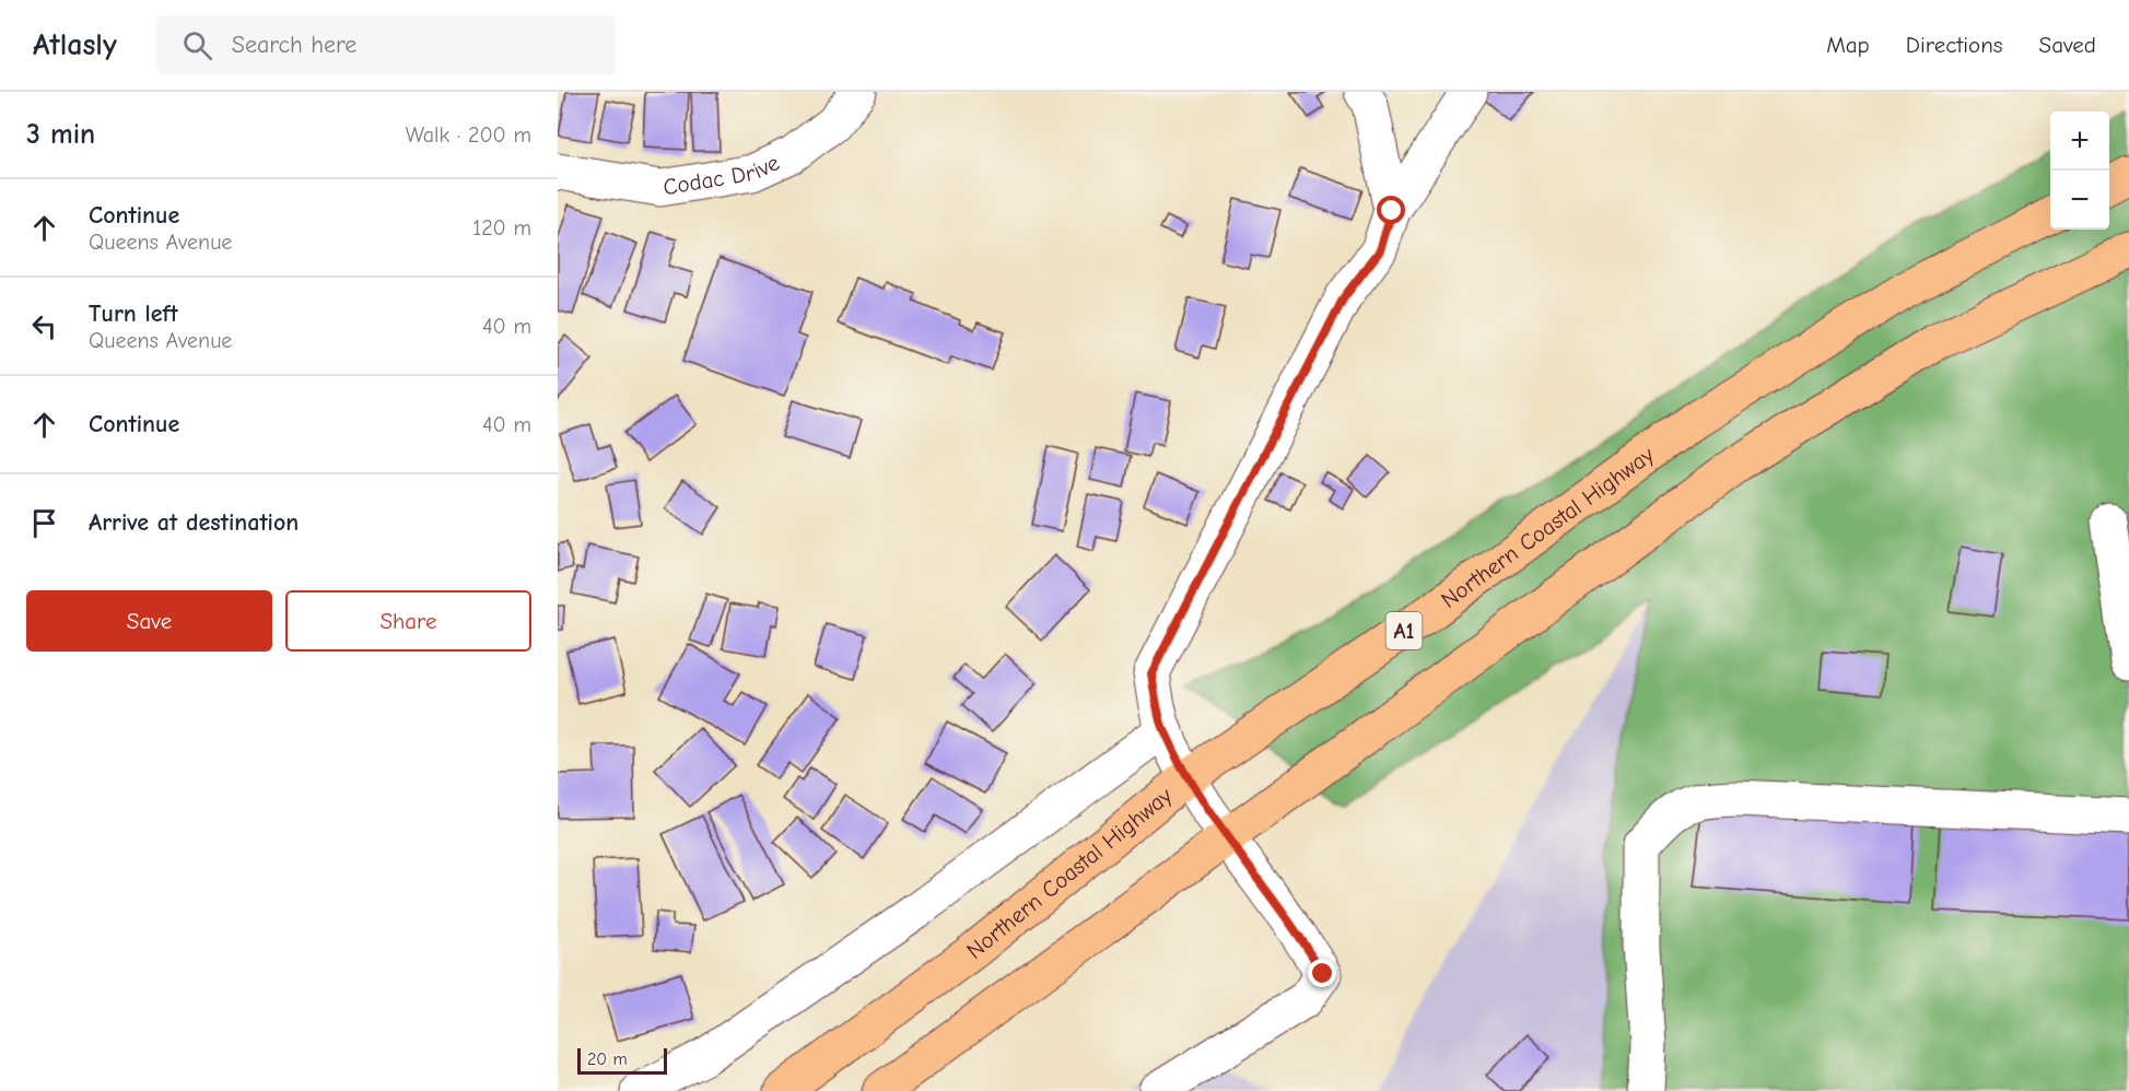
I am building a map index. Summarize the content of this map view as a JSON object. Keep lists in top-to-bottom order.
{
  "streets": {
    "highway": ["Northern Coastal Highway", "A1"],
    "street": ["Codac Drive"]
  },
  "scale_bar": "20 m",
  "page": {
    "header": "Atlasly",
    "search": "Search here",
    "nav": ["Map", "Directions", "Saved"],
    "heading": ["3 min", "Walk · 200 m"],
    "map_buttons": ["+", "−"],
    "list": [
      ["Continue", "Queens Avenue", "120 m"],
      ["Turn left", "Queens Avenue", "40 m"],
      ["Continue", "40 m"],
      "Arrive at destination"
    ],
    "buttons": ["Save", "Share"],
    "scale": "20 m"
  }
}
